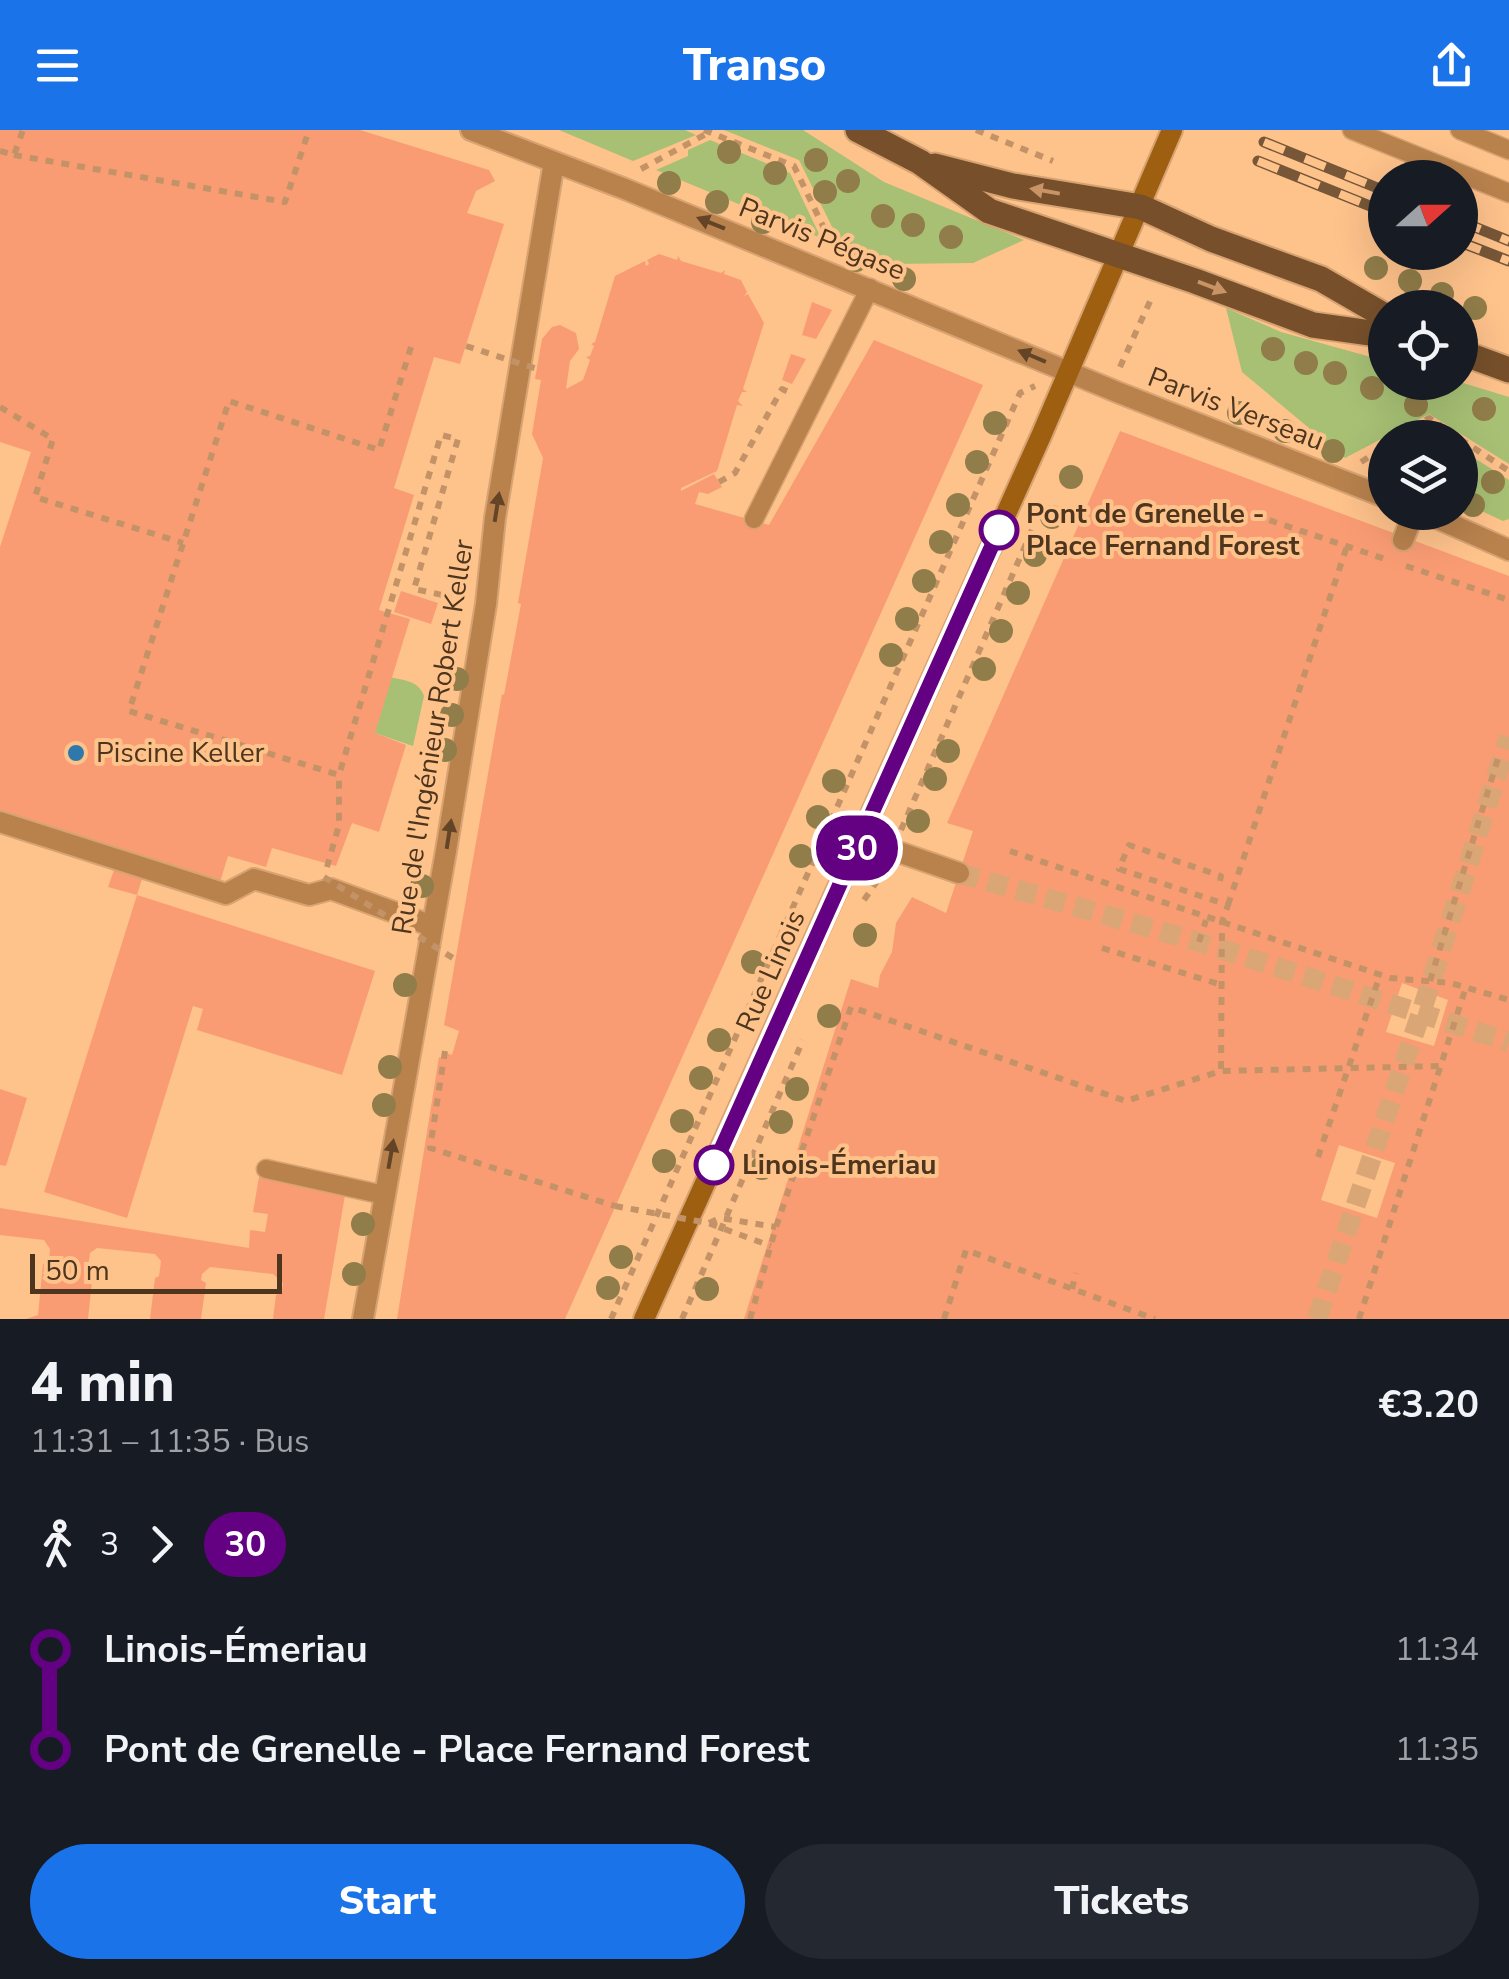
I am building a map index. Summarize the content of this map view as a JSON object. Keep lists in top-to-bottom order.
{
  "streets": {
    "street": [
      "Parvis Pégase",
      "Parvis Verseau",
      "Rue de l'Ingénieur Robert Keller",
      "Rue Linois"
    ]
  },
  "crossings": [
    ["Parvis Pégase", "Parvis Verseau"],
    ["Parvis Pégase", "Rue de l'Ingénieur Robert Keller"],
    ["Parvis Pégase", "Rue Linois"],
    ["Parvis Verseau", "Rue Linois"]
  ],
  "one_way": ["Parvis Pégase", "Rue de l'Ingénieur Robert Keller"],
  "places": ["Pont de Grenelle - Place Fernand Forest", "Piscine Keller", "Linois-Émeriau"],
  "lines": ["bus line 30"],
  "scale_bar": "50 m",
  "north": "right",
  "page": {
    "header": "Transo",
    "on_map": "30",
    "scale": "50 m",
    "heading": ["4 min", "11:31 – 11:35 · Bus", "€3.20"],
    "legs": ["3", "30"],
    "list": [
      {
        "name": "Linois-Émeriau",
        "value": "11:34"
      },
      {
        "name": "Pont de Grenelle - Place Fernand Forest",
        "value": "11:35"
      }
    ],
    "buttons": ["Start", "Tickets"]
  }
}
